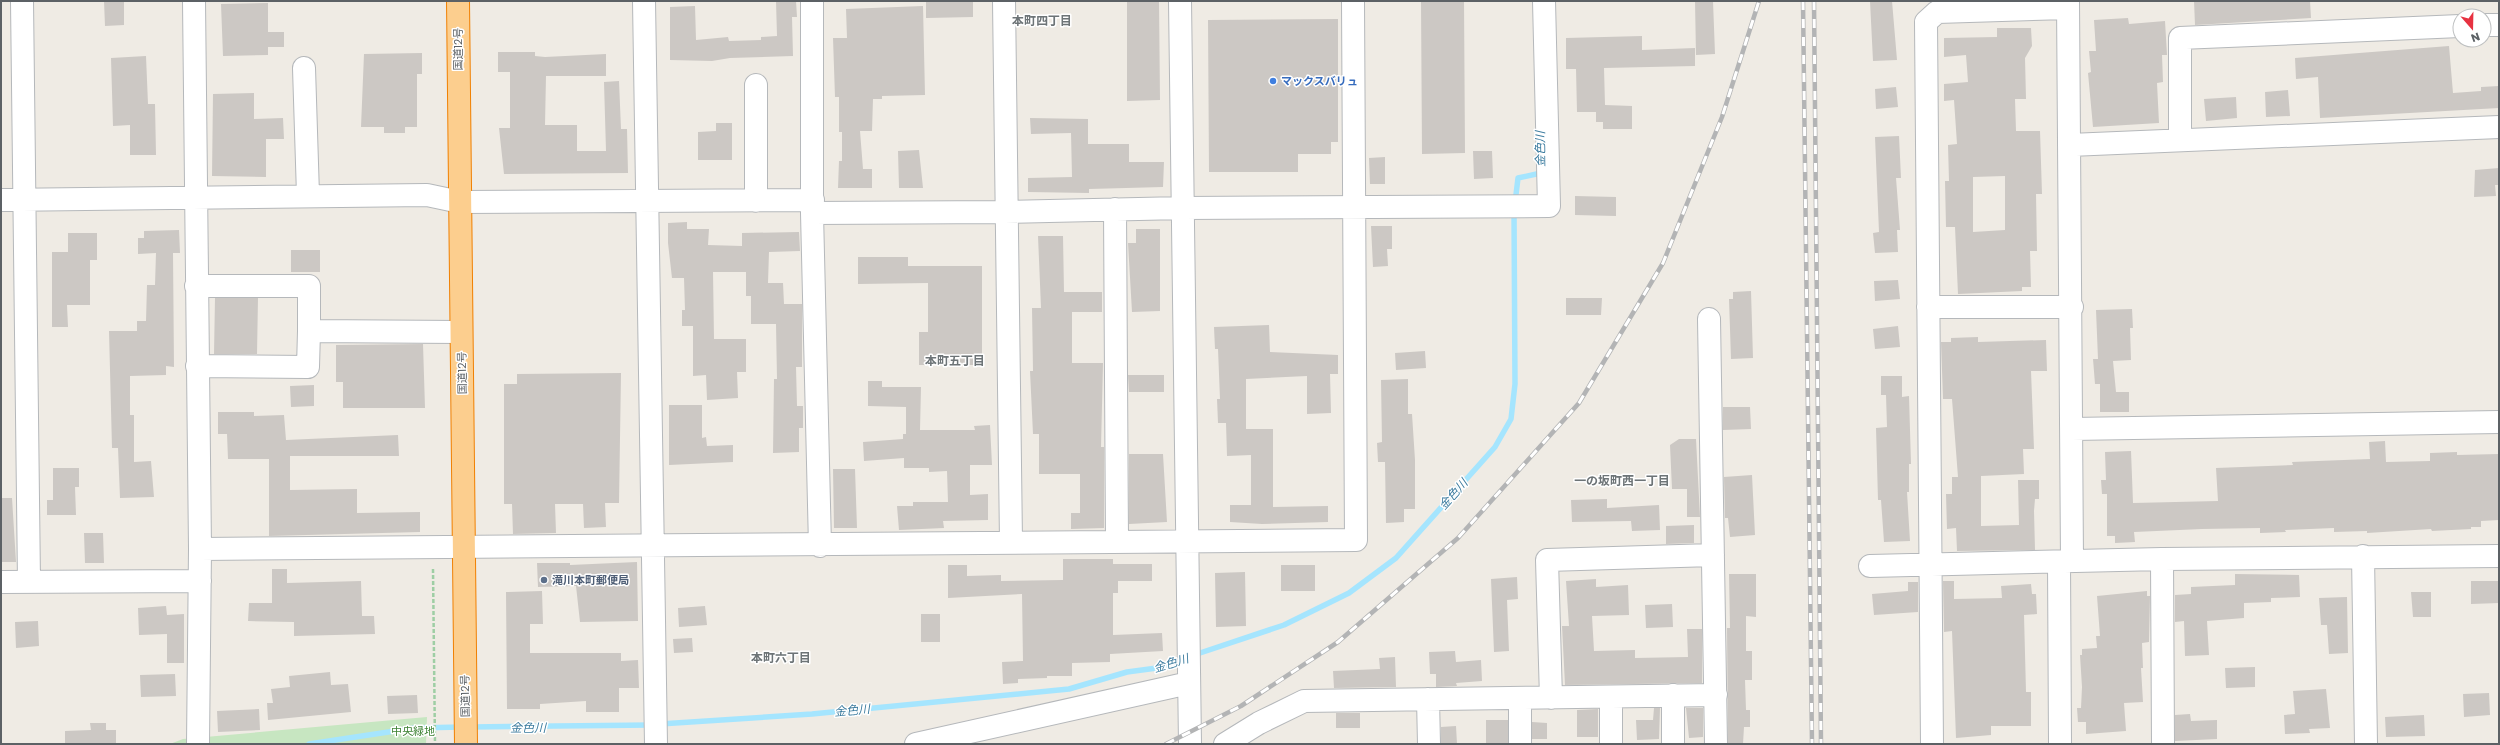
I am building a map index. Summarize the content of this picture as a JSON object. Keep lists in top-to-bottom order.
{
  "streets": {
    "highway": ["国道12号"]
  },
  "districts": [
    "本町四丁目",
    "本町五丁目",
    "一の坂町西一丁目",
    "本町六丁目"
  ],
  "water": ["金色川"],
  "parks": ["中央緑地"],
  "places": ["マックスバリュ", "滝川本町郵便局"],
  "north": "bottom"
}
